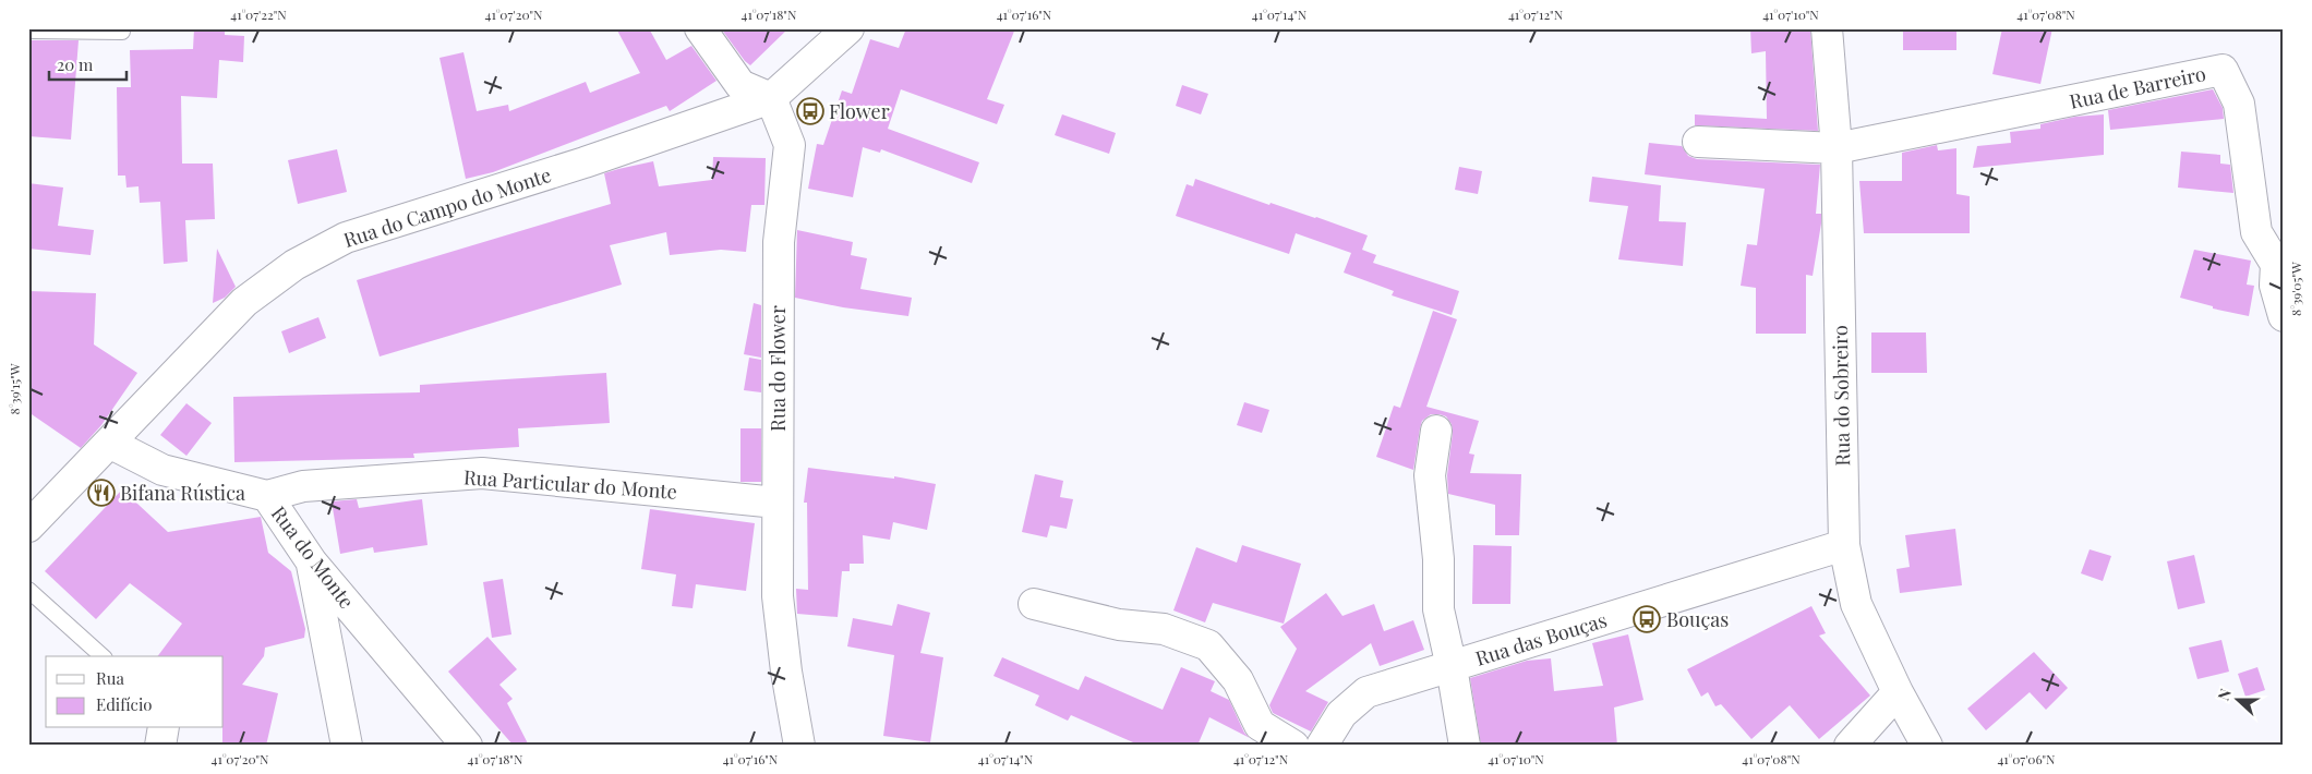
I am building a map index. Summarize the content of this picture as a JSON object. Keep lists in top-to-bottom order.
{
  "streets": {
    "street": [
      "Rua de Barreiro",
      "Rua do Campo do Monte",
      "Rua do Flower",
      "Rua do Sobreiro",
      "Rua Particular do Monte",
      "Rua do Monte",
      "Rua das Bouças"
    ]
  },
  "crossings": [
    ["Rua de Barreiro", "Rua do Sobreiro"],
    ["Rua do Campo do Monte", "Rua do Flower"],
    ["Rua do Campo do Monte", "Rua do Monte"],
    ["Rua do Flower", "Rua Particular do Monte"],
    ["Rua do Sobreiro", "Rua das Bouças"],
    ["Rua Particular do Monte", "Rua do Monte"]
  ],
  "places": {
    "bus stop": ["Flower", "Bouças"],
    "restaurant": ["Bifana Rústica"]
  },
  "legend": ["Rua", "Edifício"],
  "scale_bar": "20 m",
  "north": "left",
  "coordinates": [
    "41°07'22\"N",
    "41°07'20\"N",
    "41°07'18\"N",
    "41°07'16\"N",
    "41°07'14\"N",
    "41°07'12\"N",
    "41°07'10\"N",
    "41°07'08\"N",
    "8°39'05\"W",
    "8°39'15\"W",
    "41°07'06\"N"
  ]
}
